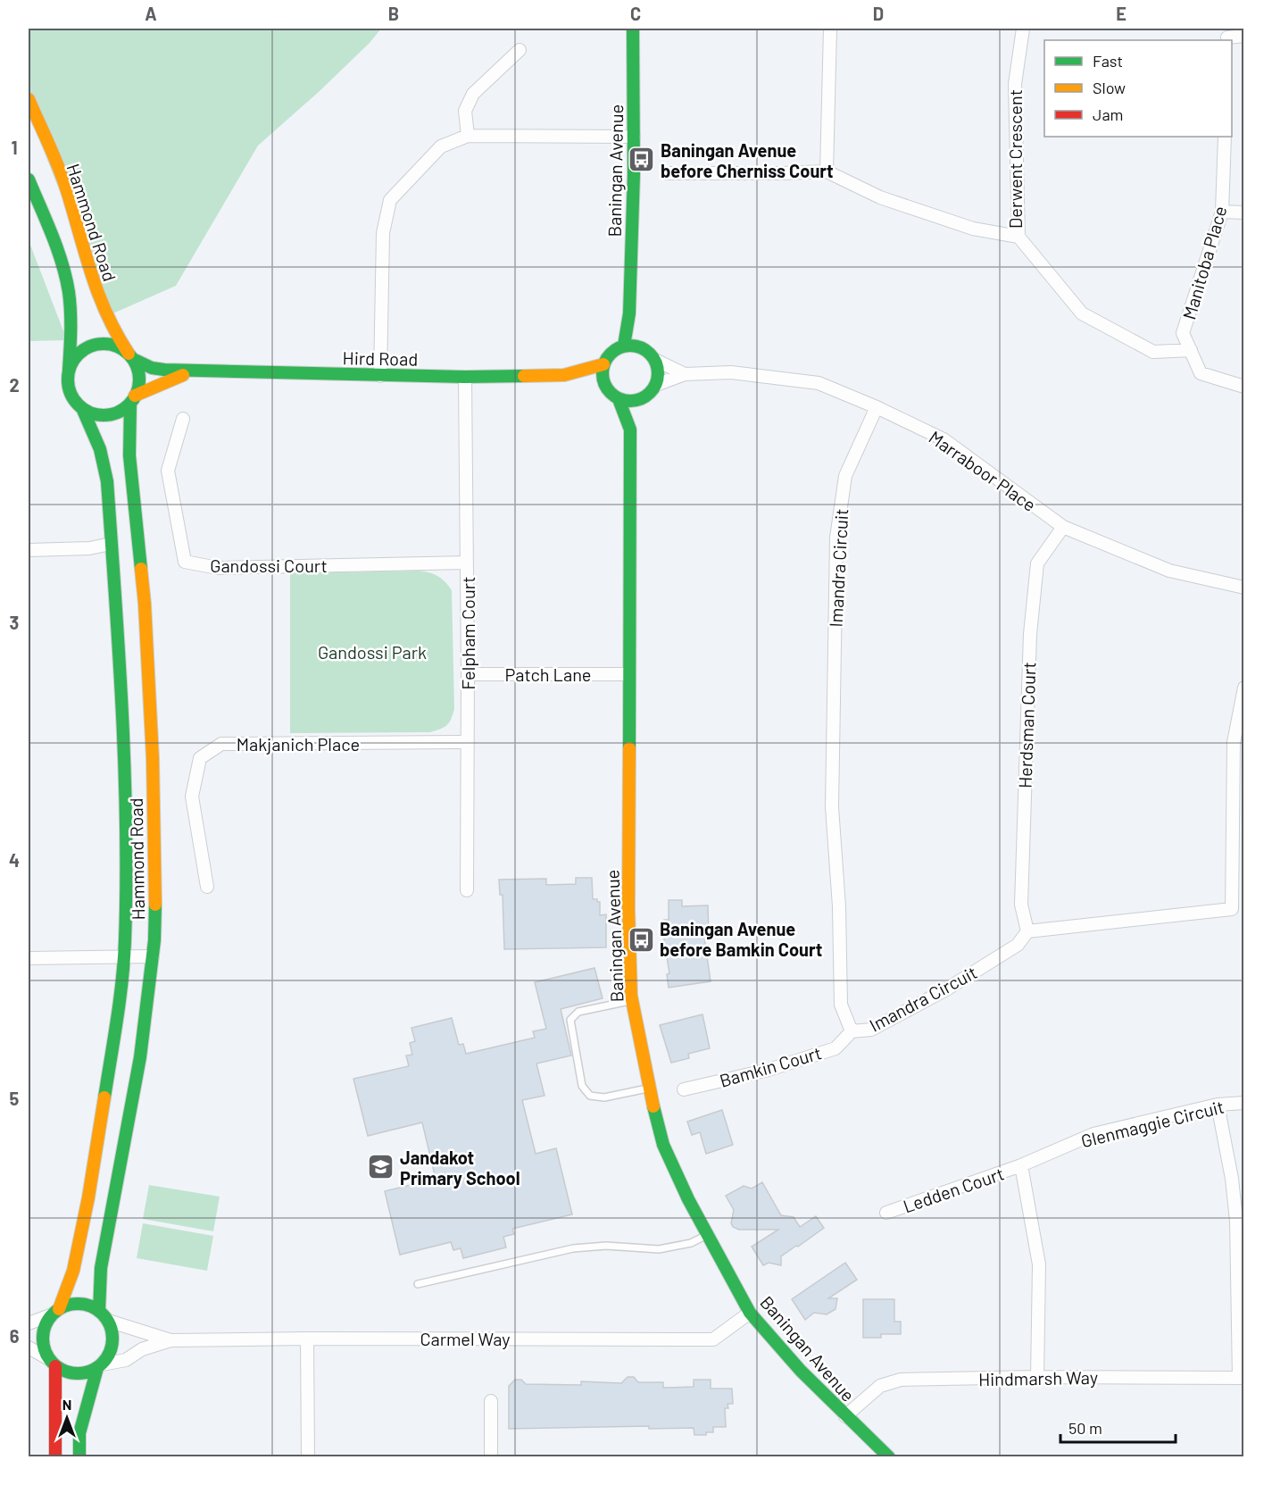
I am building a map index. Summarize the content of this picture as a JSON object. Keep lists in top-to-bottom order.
{
  "streets": {
    "main road": ["Baningan Avenue", "Hammond Road", "Hird Road"],
    "street": [
      "Derwent Crescent",
      "Manitoba Place",
      "Marraboor Place",
      "Gandossi Court",
      "Imandra Circuit",
      "Felpham Court",
      "Patch Lane",
      "Herdsman Court",
      "Makjanich Place",
      "Bamkin Court",
      "Glenmaggie Circuit",
      "Ledden Court",
      "Carmel Way",
      "Hindmarsh Way"
    ]
  },
  "crossings": [
    ["Baningan Avenue", "Hird Road"],
    ["Baningan Avenue", "Marraboor Place"],
    ["Baningan Avenue", "Patch Lane"],
    ["Baningan Avenue", "Carmel Way"],
    ["Baningan Avenue", "Hindmarsh Way"],
    ["Hammond Road", "Hird Road"],
    ["Hammond Road", "Carmel Way"],
    ["Hird Road", "Marraboor Place"],
    ["Hird Road", "Felpham Court"],
    ["Marraboor Place", "Imandra Circuit"],
    ["Marraboor Place", "Herdsman Court"],
    ["Gandossi Court", "Felpham Court"],
    ["Imandra Circuit", "Herdsman Court"],
    ["Imandra Circuit", "Bamkin Court"],
    ["Felpham Court", "Patch Lane"],
    ["Felpham Court", "Makjanich Place"],
    ["Glenmaggie Circuit", "Ledden Court"]
  ],
  "parks": ["Gandossi Park"],
  "places": {
    "bus stop": ["Baningan Avenue before Cherniss Court", "Baningan Avenue before Bamkin Court"],
    "school or university": ["Jandakot Primary School"]
  },
  "legend": ["Fast", "Slow", "Jam"],
  "scale_bar": "50 m",
  "north": "top",
  "grid": {
    "columns": [
      "A",
      "B",
      "C",
      "D",
      "E"
    ],
    "rows": [
      "1",
      "2",
      "3",
      "4",
      "5",
      "6"
    ]
  }
}
